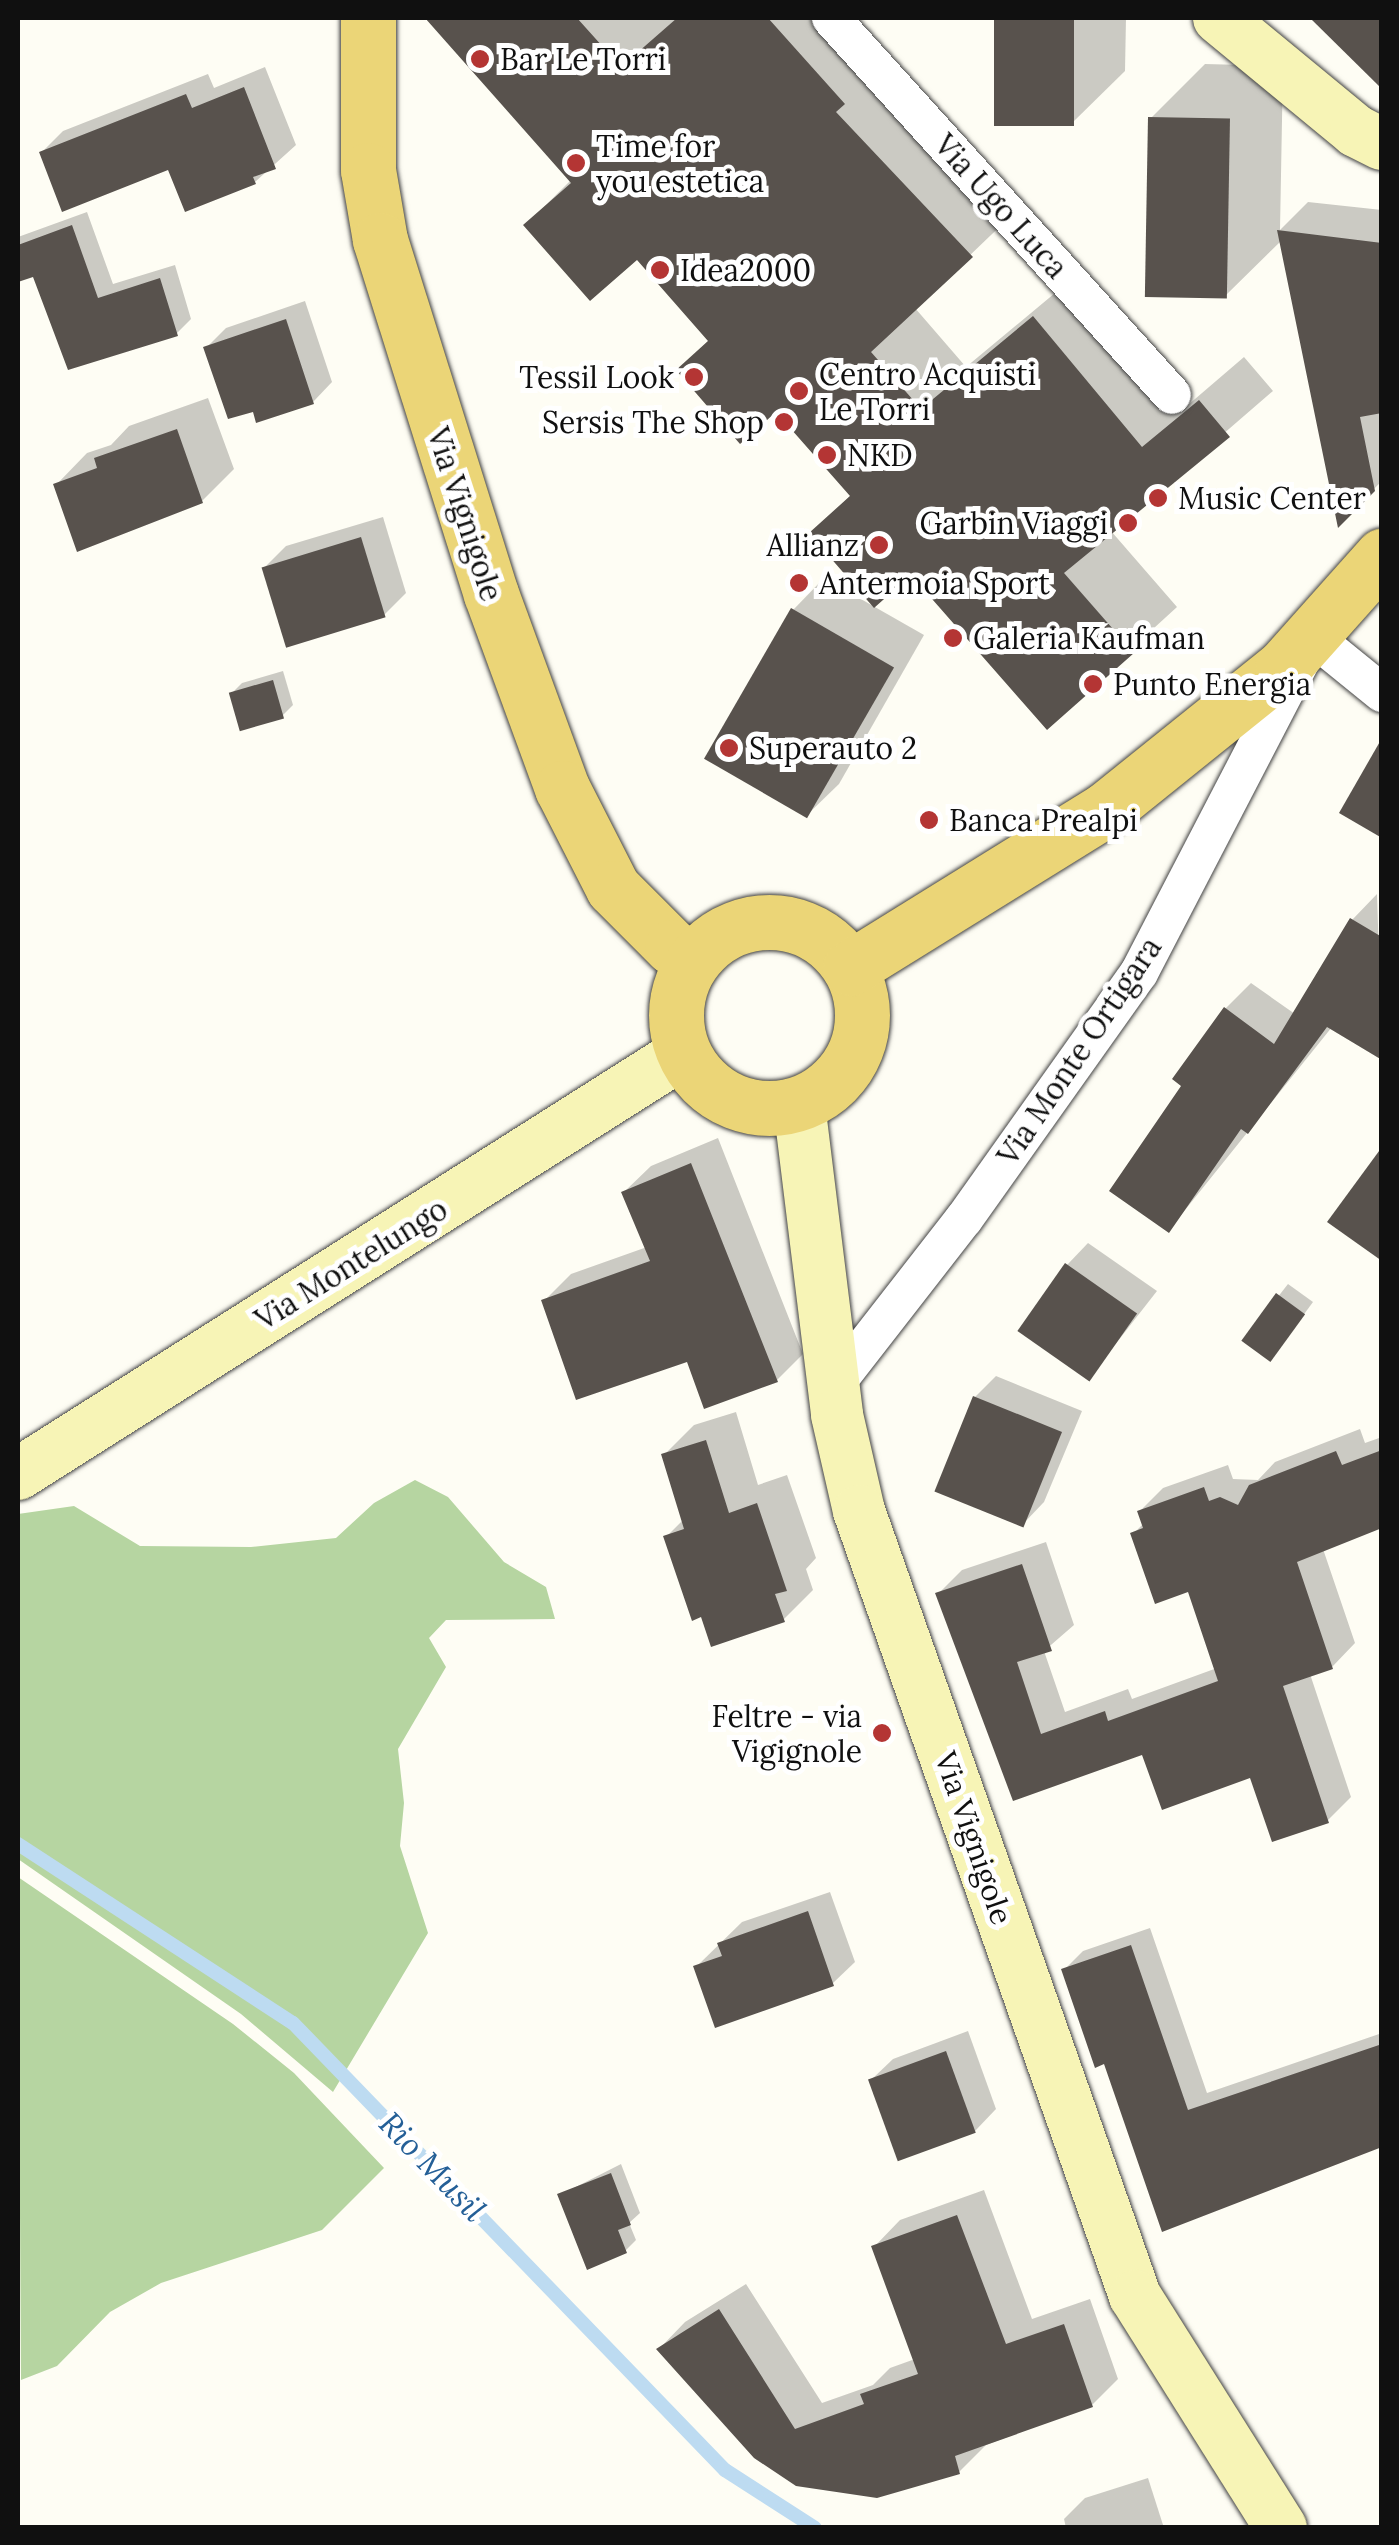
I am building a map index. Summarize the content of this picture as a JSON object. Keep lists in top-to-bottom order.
{
  "streets": {
    "main road": ["Via Vignigole"],
    "street": ["Via Ugo Luca", "Via Monte Ortigara", "Via Montelungo"]
  },
  "crossings": [
    ["Via Vignigole", "Via Monte Ortigara"],
    ["Via Vignigole", "Via Montelungo"]
  ],
  "water": ["Rio Musil"],
  "places": [
    "Bar Le Torri",
    "Time for you estetica",
    "Idea2000",
    "Tessil Look",
    "Centro Acquisti Le Torri",
    "Sersis The Shop",
    "NKD",
    "Music Center",
    "Garbin Viaggi",
    "Allianz",
    "Antermoia Sport",
    "Galeria Kaufman",
    "Punto Energia",
    "Superauto 2",
    "Banca Prealpi",
    "Feltre - via Vigignole"
  ]
}
